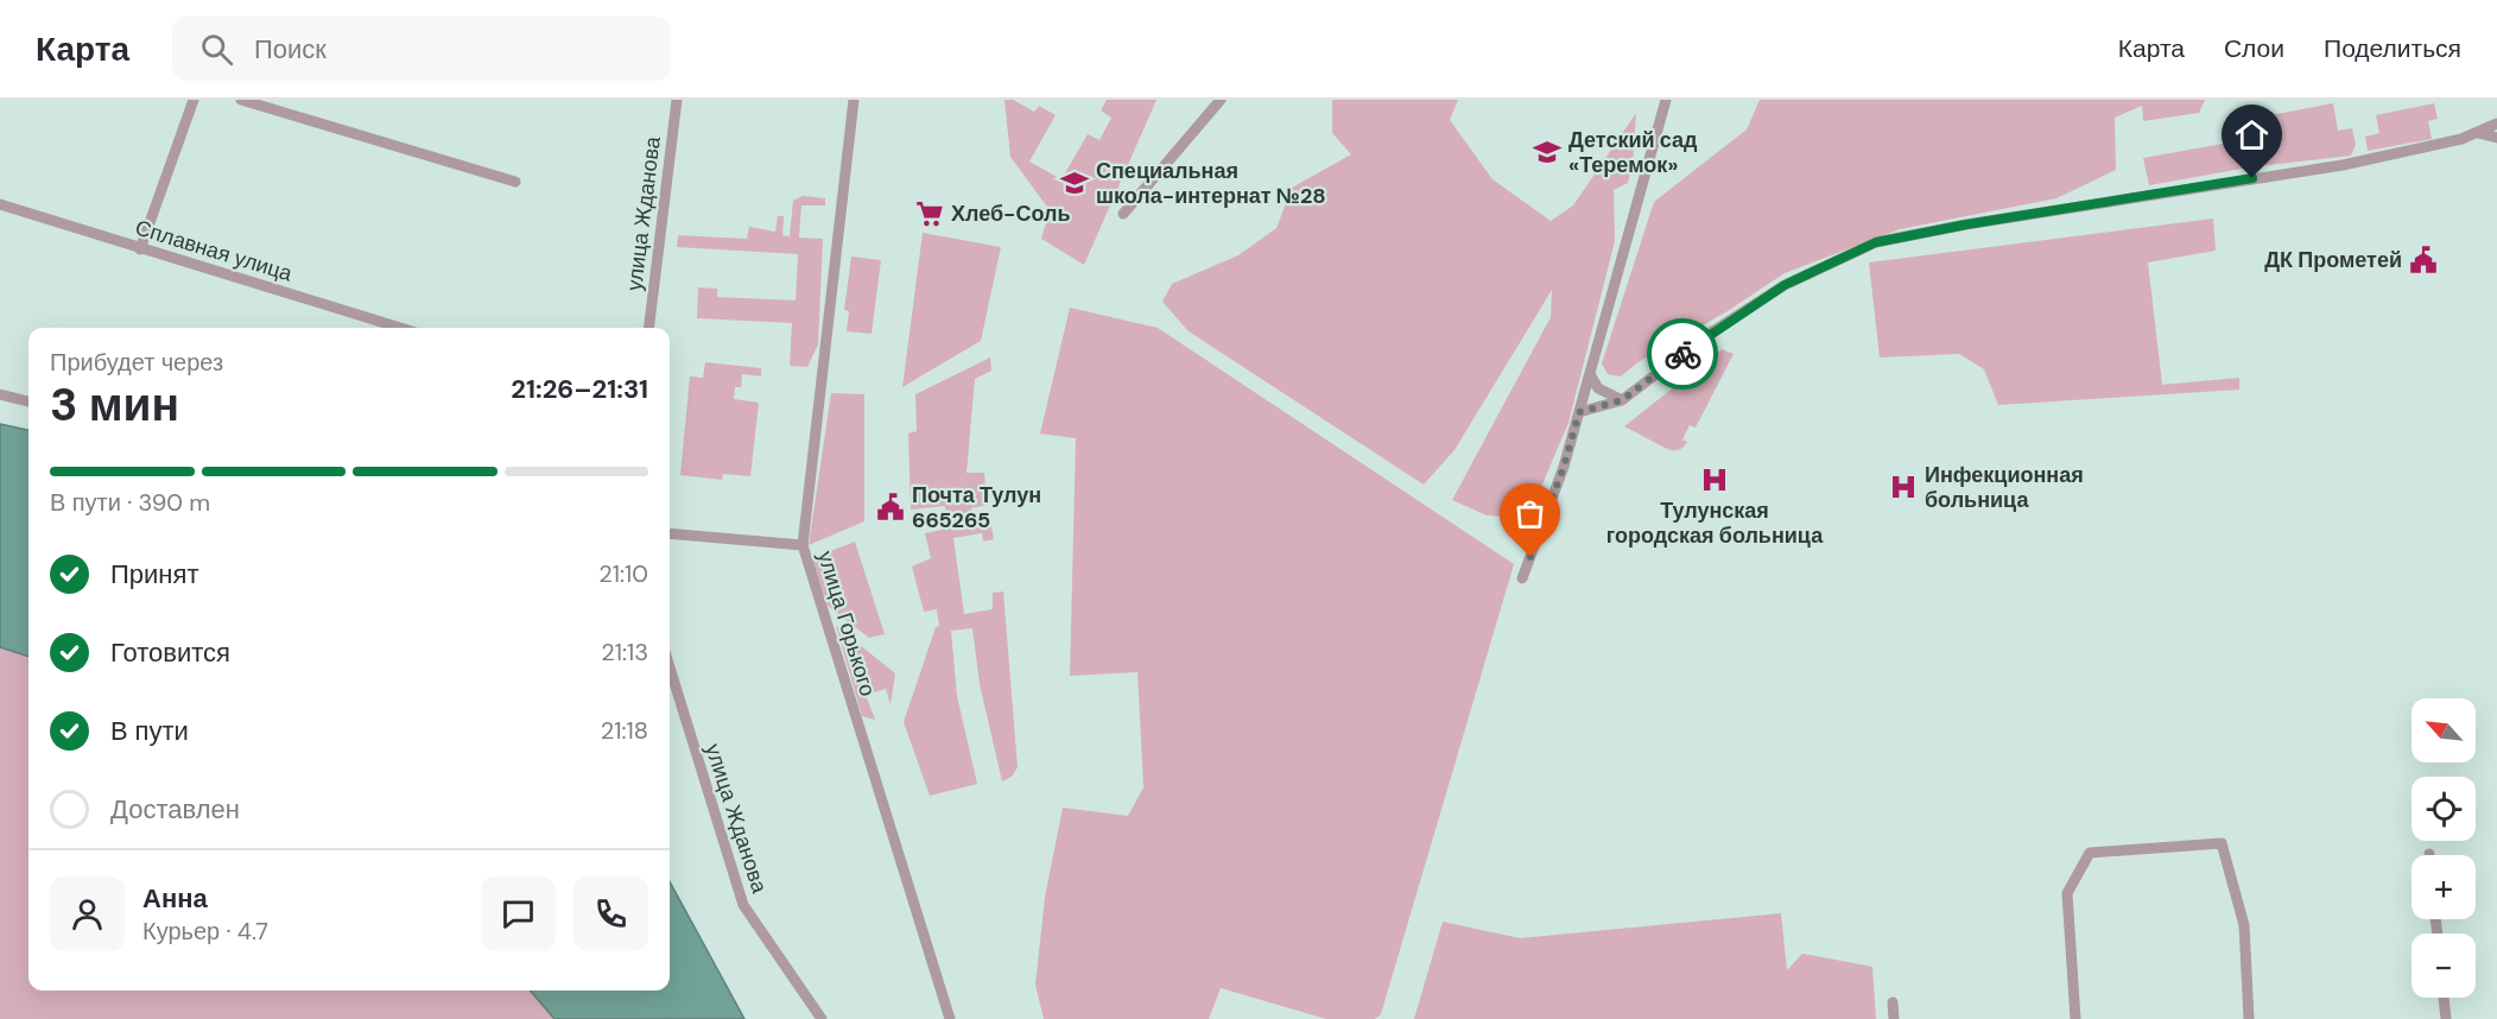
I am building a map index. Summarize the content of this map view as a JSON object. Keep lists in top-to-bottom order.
{
  "streets": {
    "street": ["улица Жданова", "Сплавная улица", "улица Горького"]
  },
  "places": {
    "school or university": ["Детский сад «Теремок»", "Специальная школа-интернат №28"],
    "supermarket": ["Хлеб-Соль"],
    "public building": ["ДК Прометей", "Почта Тулун 665265"],
    "hospital": ["Тулунская городская больница", "Инфекционная больница"]
  },
  "north": "top left",
  "page": {
    "header": "Карта",
    "search": "Поиск",
    "nav": ["Карта", "Слои", "Поделиться"],
    "heading": ["3 мин", "Прибудет через", "21:26–21:31"],
    "panel": ["Анна", "Курьер · 4.7"],
    "bar": "В пути · 390 m",
    "list": [
      ["Принят", "21:10"],
      ["Готовится", "21:13"],
      ["В пути", "21:18"],
      "Доставлен"
    ],
    "map_buttons": ["+", "−"]
  }
}
